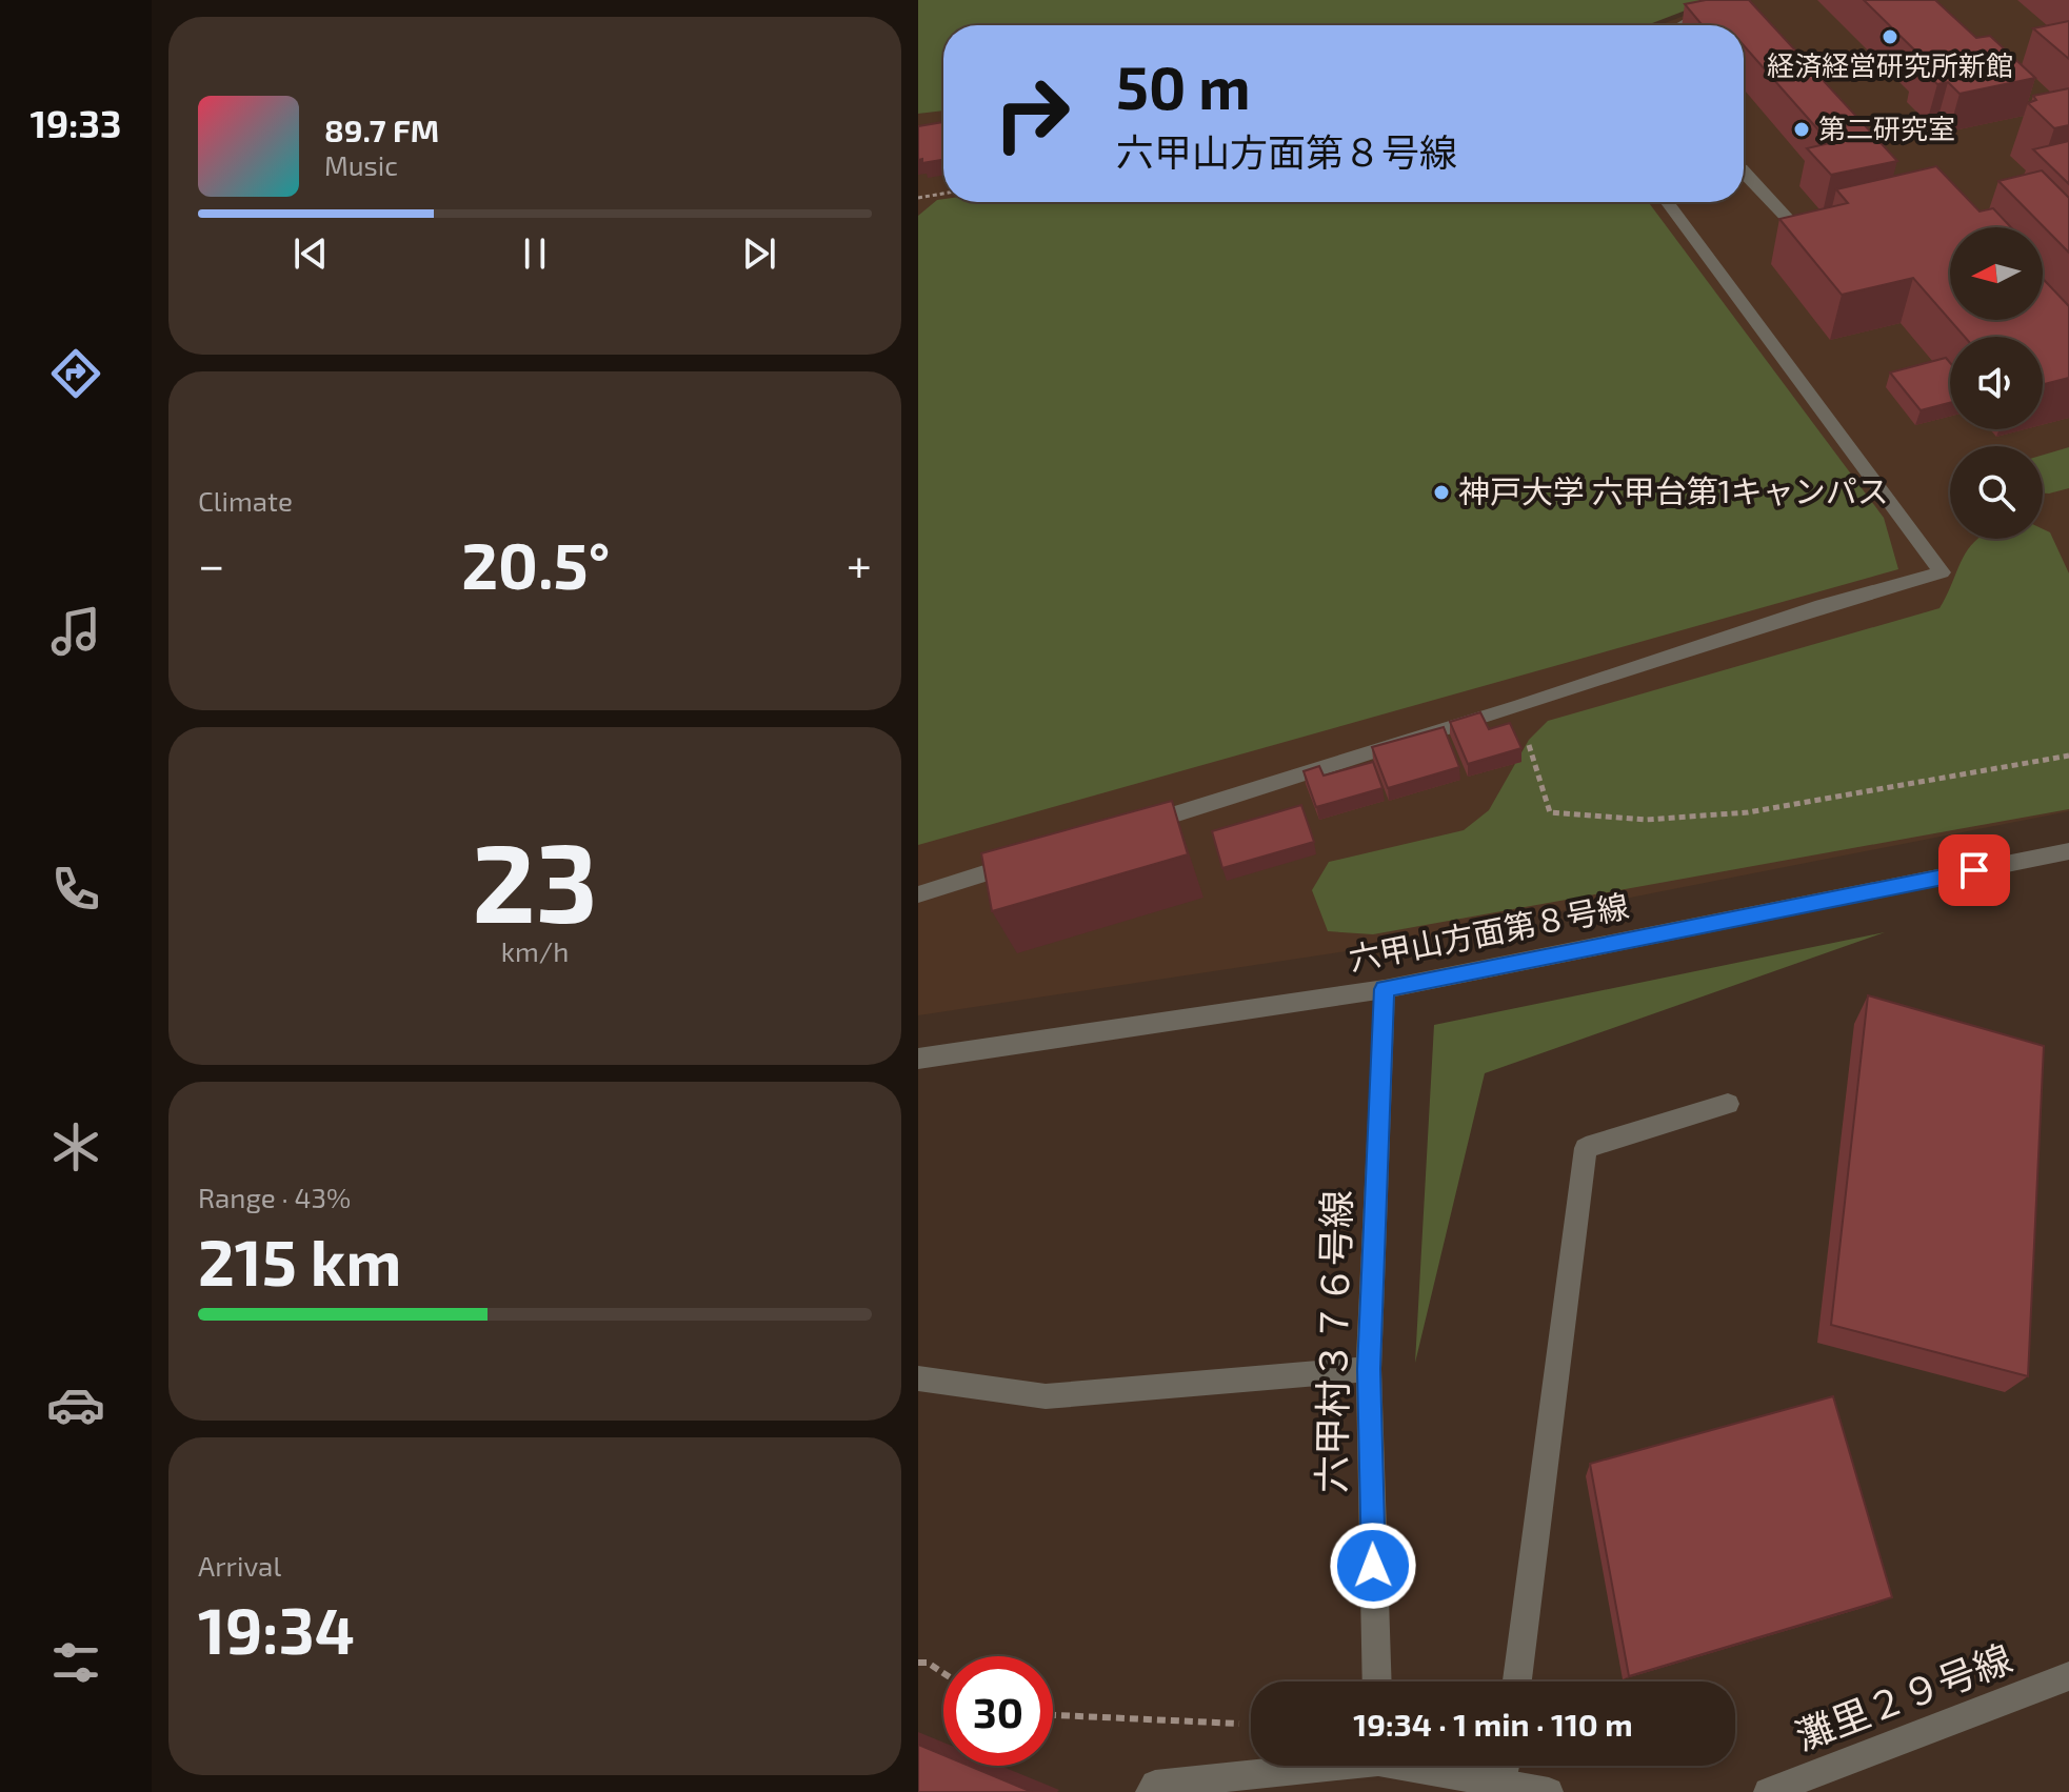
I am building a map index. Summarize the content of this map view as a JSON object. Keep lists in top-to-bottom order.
{
  "streets": {
    "street": ["六甲山方面第８号線", "六甲村３７６号線", "灘里２９号線"]
  },
  "crossings": [
    ["六甲山方面第８号線", "六甲村３７６号線"]
  ],
  "places": ["経済経営研究所新館", "第二研究室", "神戸大学 六甲台第1キャンパス"],
  "north": "left",
  "page": {
    "tabs": "19:33",
    "turn": ["50 m", "六甲山方面第８号線"],
    "song": ["89.7 FM", "Music"],
    "tile": [
      "Climate",
      ["23", "km/h"],
      ["Range · 43%", "215 km"],
      ["Arrival", "19:34"]
    ],
    "heat": ["−", "20.5°", "+"],
    "limit": "30",
    "trip": "19:34 · 1 min · 110 m"
  }
}
